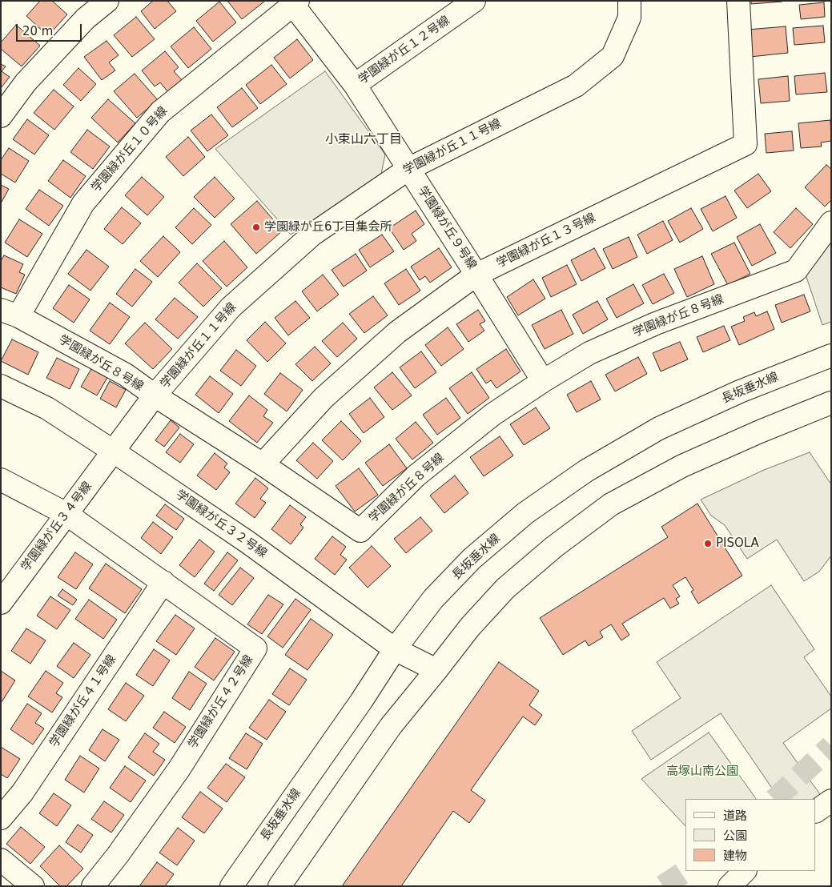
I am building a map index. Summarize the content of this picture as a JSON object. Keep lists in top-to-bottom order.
{
  "streets": {
    "street": [
      "学園緑が丘１２号線",
      "学園緑が丘１１号線",
      "学園緑が丘１０号線",
      "学園緑が丘９号線",
      "学園緑が丘１３号線",
      "学園緑が丘８号線",
      "長坂垂水線",
      "学園緑が丘３２号線",
      "学園緑が丘３４号線",
      "学園緑が丘４１号線",
      "学園緑が丘４２号線"
    ]
  },
  "crossings": [
    ["学園緑が丘１２号線", "学園緑が丘９号線"],
    ["学園緑が丘１１号線", "学園緑が丘９号線"],
    ["学園緑が丘１１号線", "学園緑が丘８号線"],
    ["学園緑が丘１１号線", "学園緑が丘３２号線"],
    ["学園緑が丘１１号線", "学園緑が丘３４号線"],
    ["学園緑が丘１０号線", "学園緑が丘９号線"],
    ["学園緑が丘１０号線", "学園緑が丘８号線"],
    ["学園緑が丘９号線", "学園緑が丘１３号線"],
    ["学園緑が丘９号線", "学園緑が丘８号線"],
    ["学園緑が丘１３号線", "学園緑が丘８号線"],
    ["長坂垂水線", "学園緑が丘３２号線"],
    ["学園緑が丘３２号線", "学園緑が丘３４号線"],
    ["学園緑が丘３４号線", "学園緑が丘４２号線"],
    ["学園緑が丘４１号線", "学園緑が丘４２号線"]
  ],
  "districts": ["小束山六丁目"],
  "parks": ["高塚山南公園"],
  "places": ["学園緑が丘6丁目集会所", "PISOLA"],
  "legend": ["道路", "公園", "建物"],
  "scale_bar": "20 m"
}
